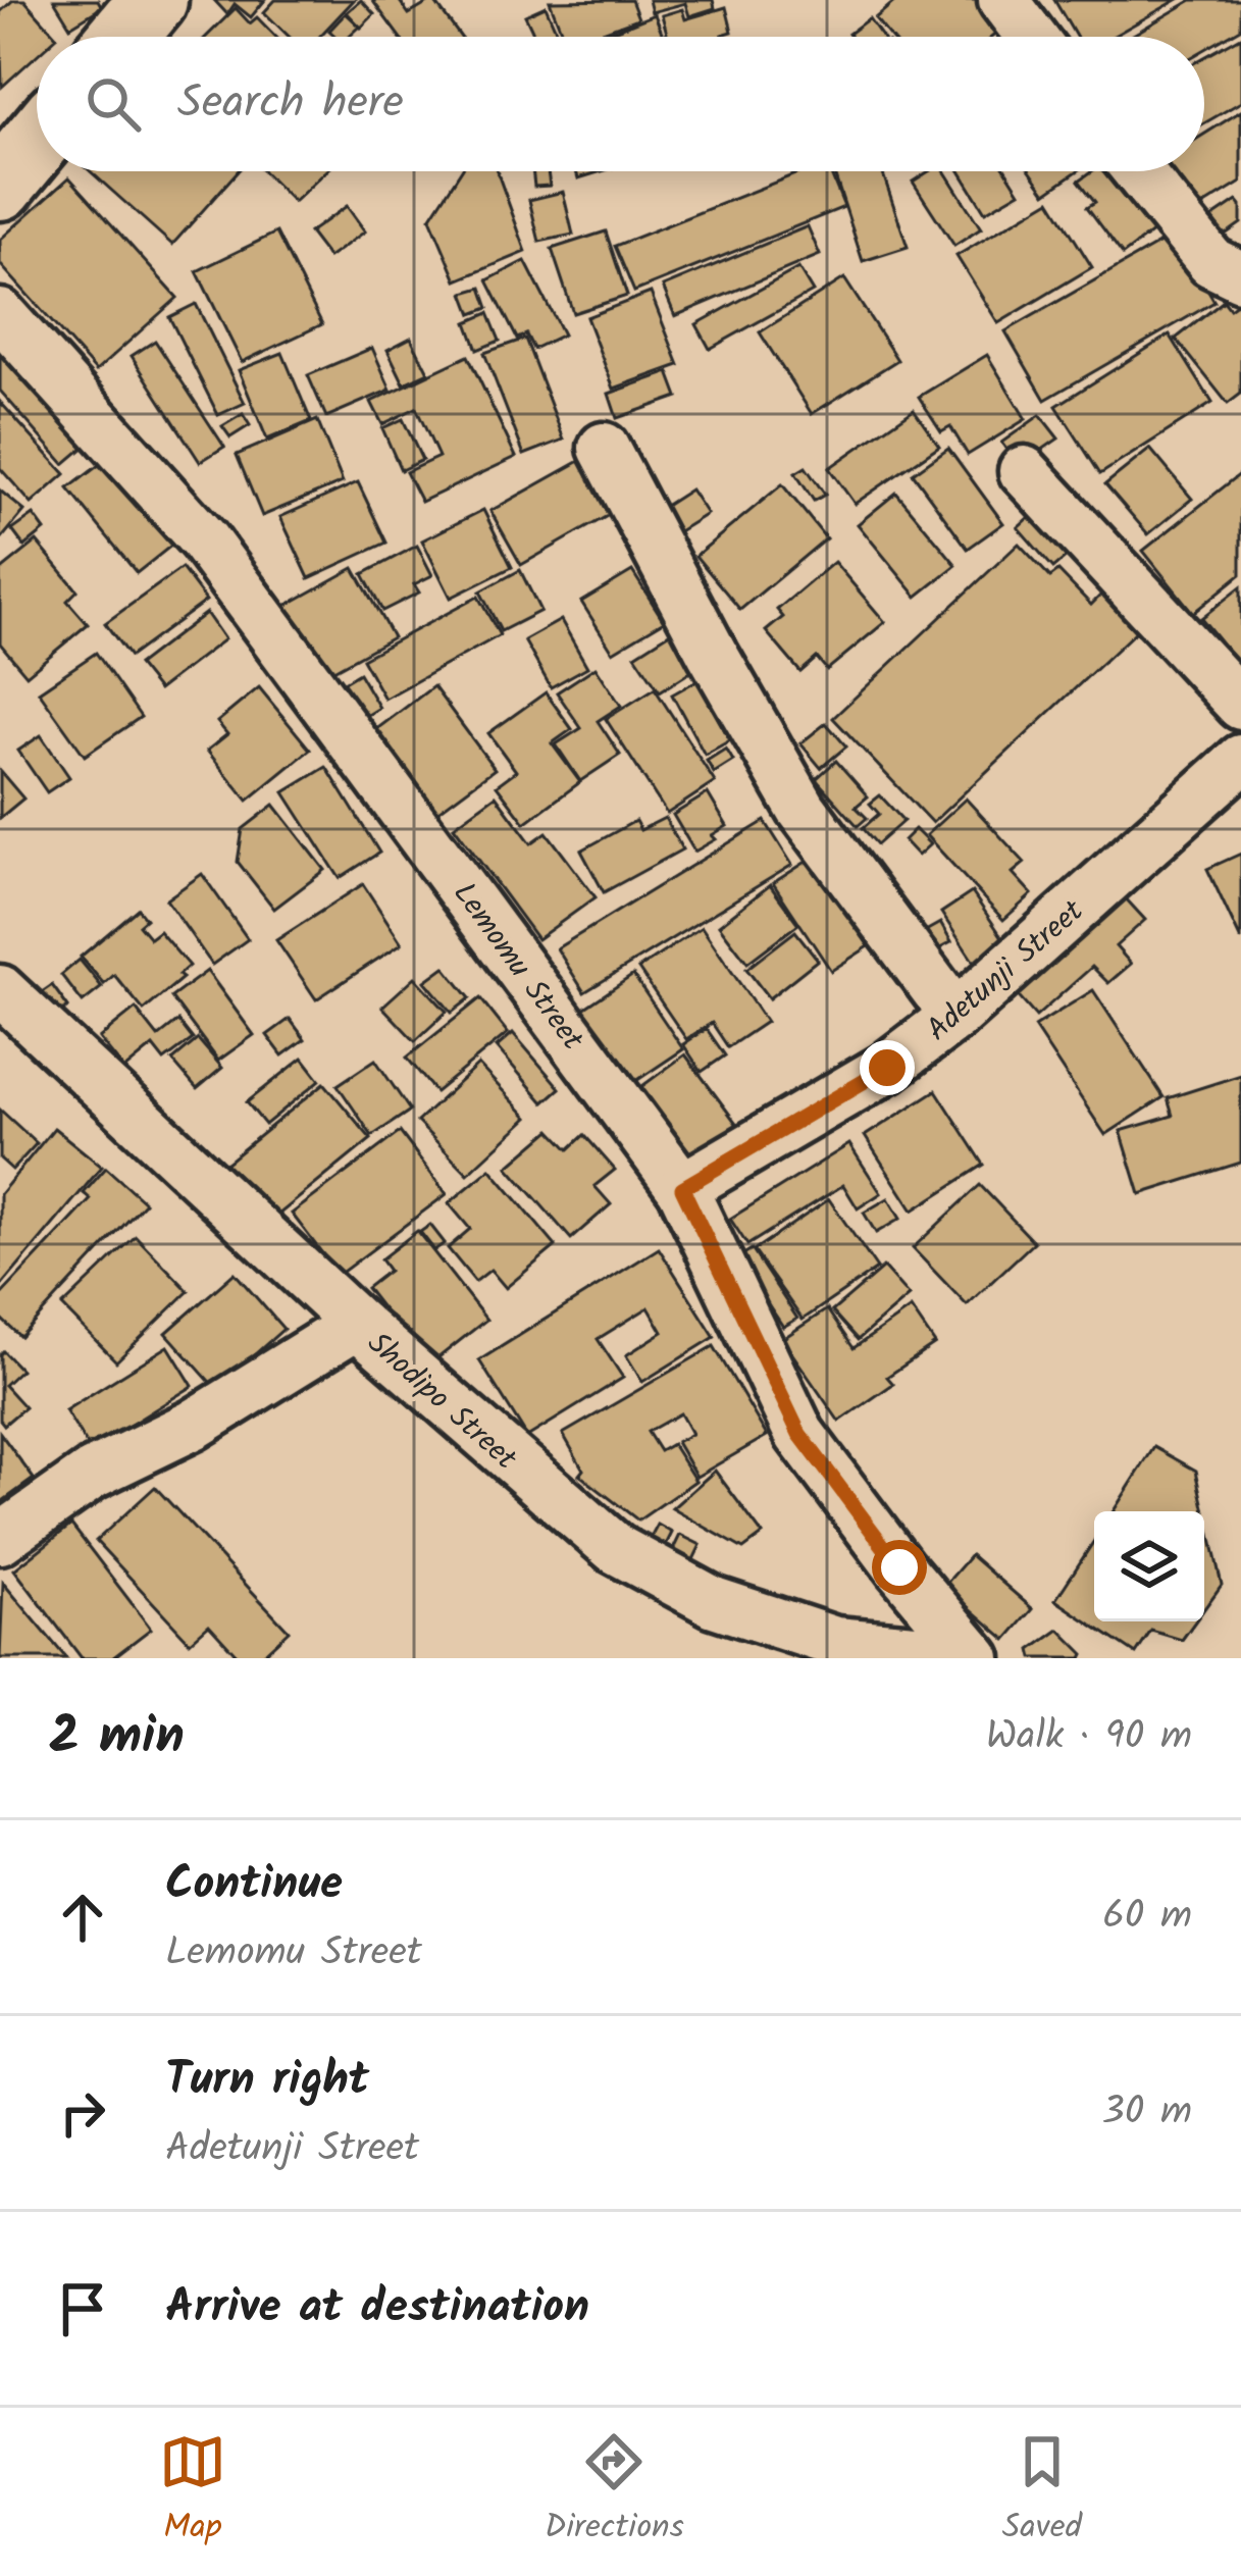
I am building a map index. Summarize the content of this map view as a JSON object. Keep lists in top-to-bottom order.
{
  "streets": {
    "street": ["Lemomu Street", "Adetunji Street", "Shodipo Street"]
  },
  "crossings": [
    ["Lemomu Street", "Adetunji Street"],
    ["Lemomu Street", "Shodipo Street"]
  ],
  "page": {
    "search": "Search here",
    "heading": ["2 min", "Walk · 90 m"],
    "list": [
      ["Continue", "Lemomu Street", "60 m"],
      ["Turn right", "Adetunji Street", "30 m"],
      "Arrive at destination"
    ],
    "nav": ["Map", "Directions", "Saved"]
  }
}
